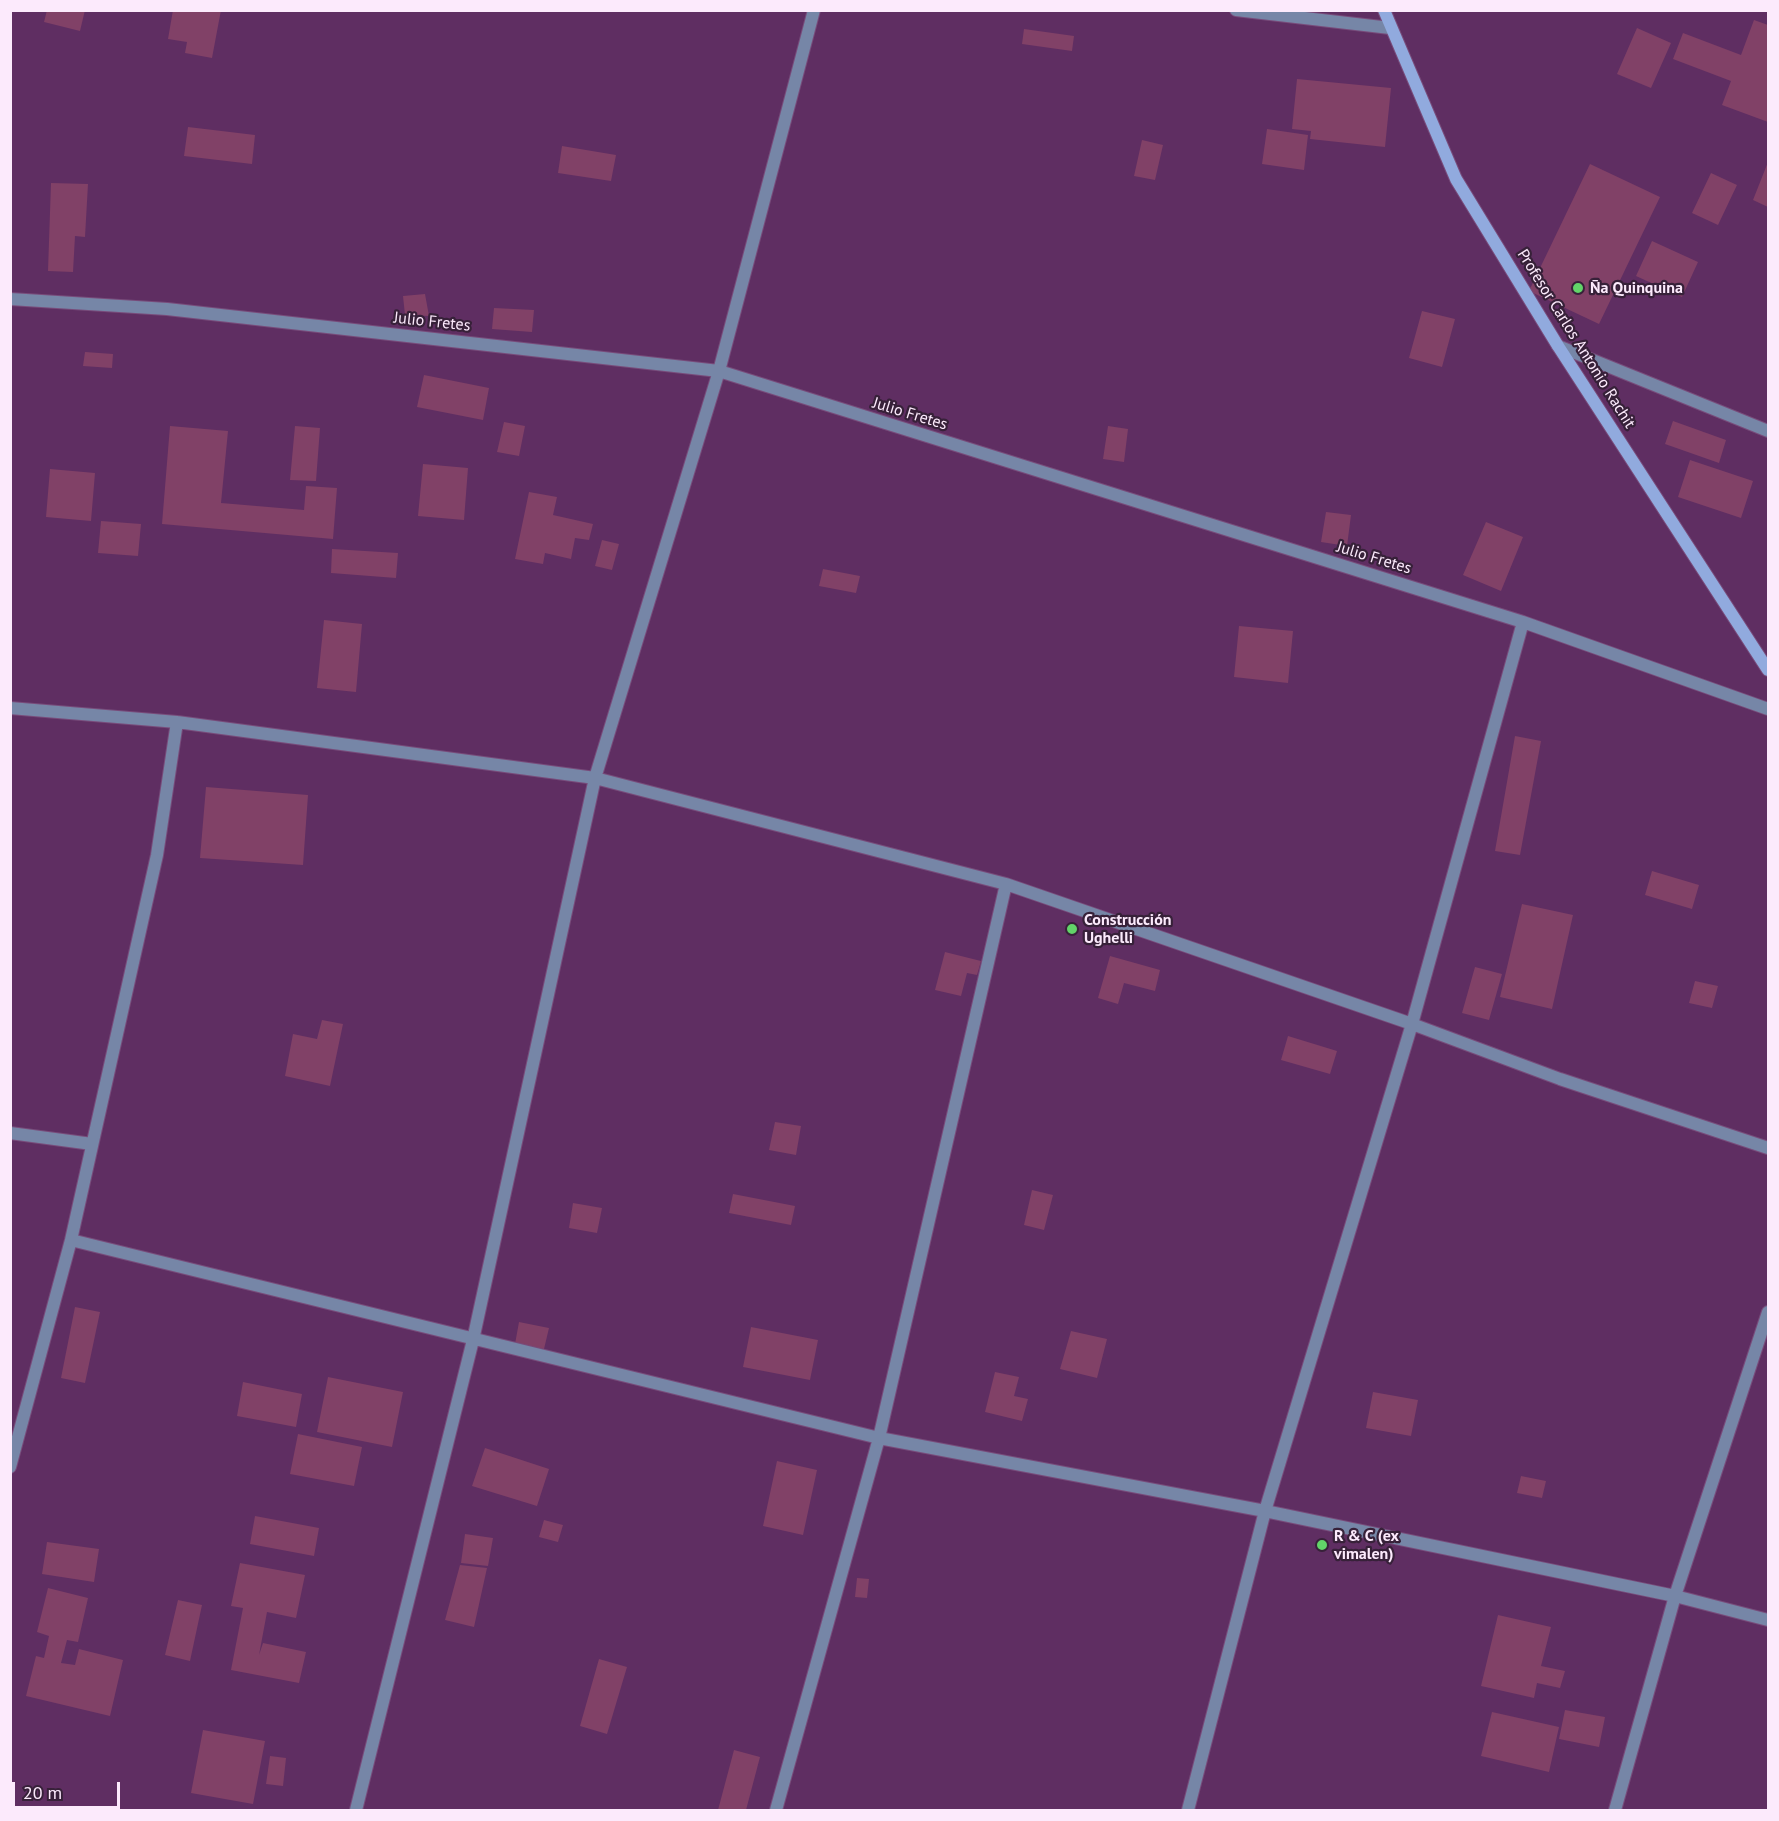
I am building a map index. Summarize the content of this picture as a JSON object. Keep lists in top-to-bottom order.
{
  "streets": {
    "main road": ["Profesor Carlos Antonio Rachit"],
    "street": ["Julio Fretes"]
  },
  "places": ["Ña Quinquina", "Construcción Ughelli", "R & C (ex vimalen)"],
  "scale_bar": "20 m"
}
